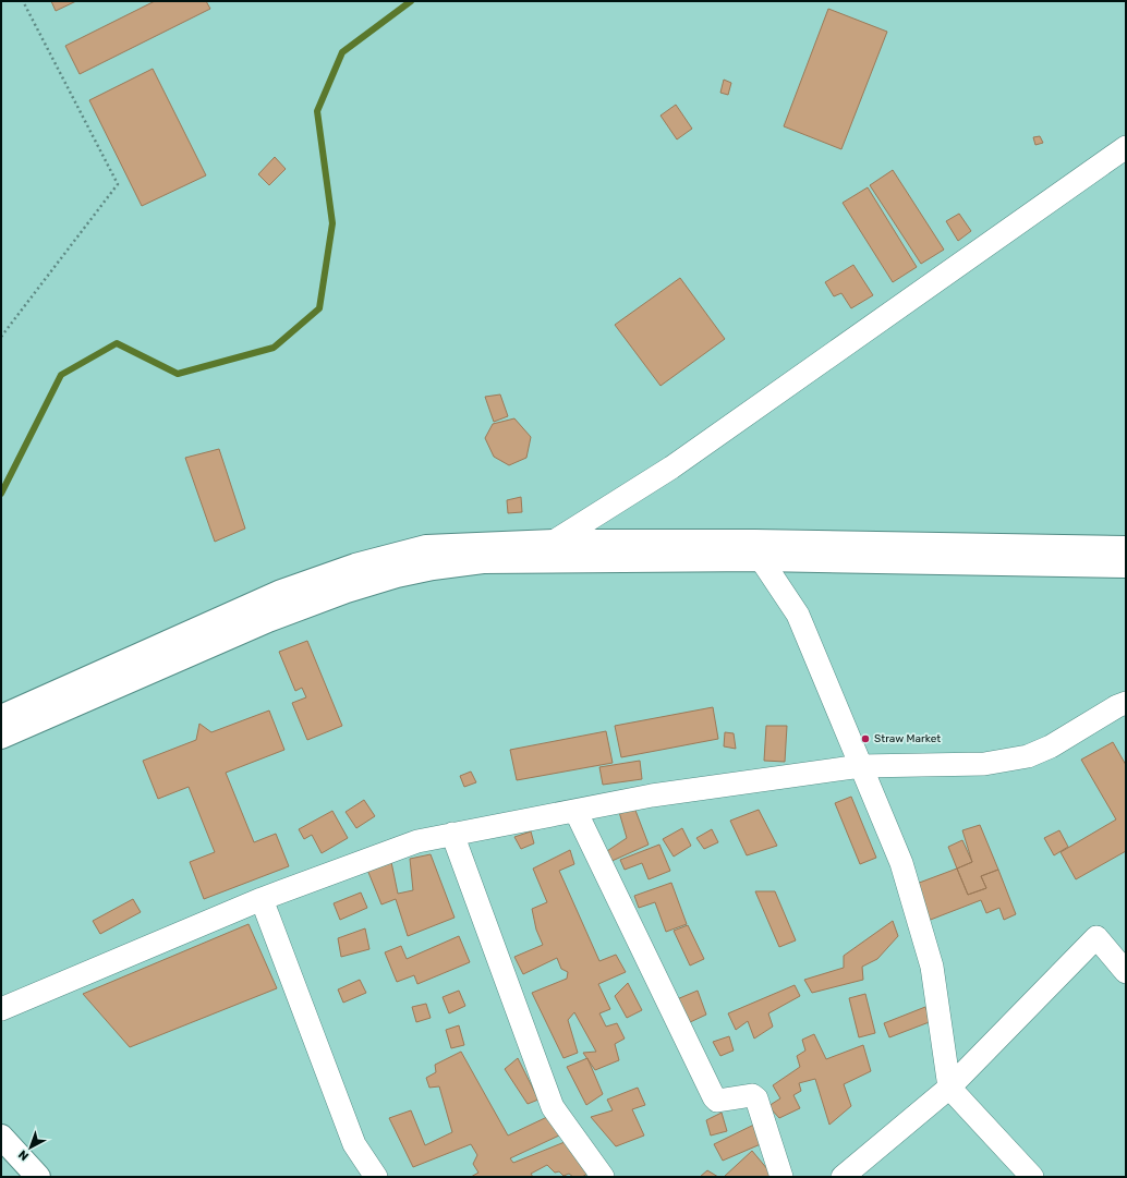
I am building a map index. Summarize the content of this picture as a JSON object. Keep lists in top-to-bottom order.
{
  "places": ["Straw Market"],
  "north": "bottom left"
}
